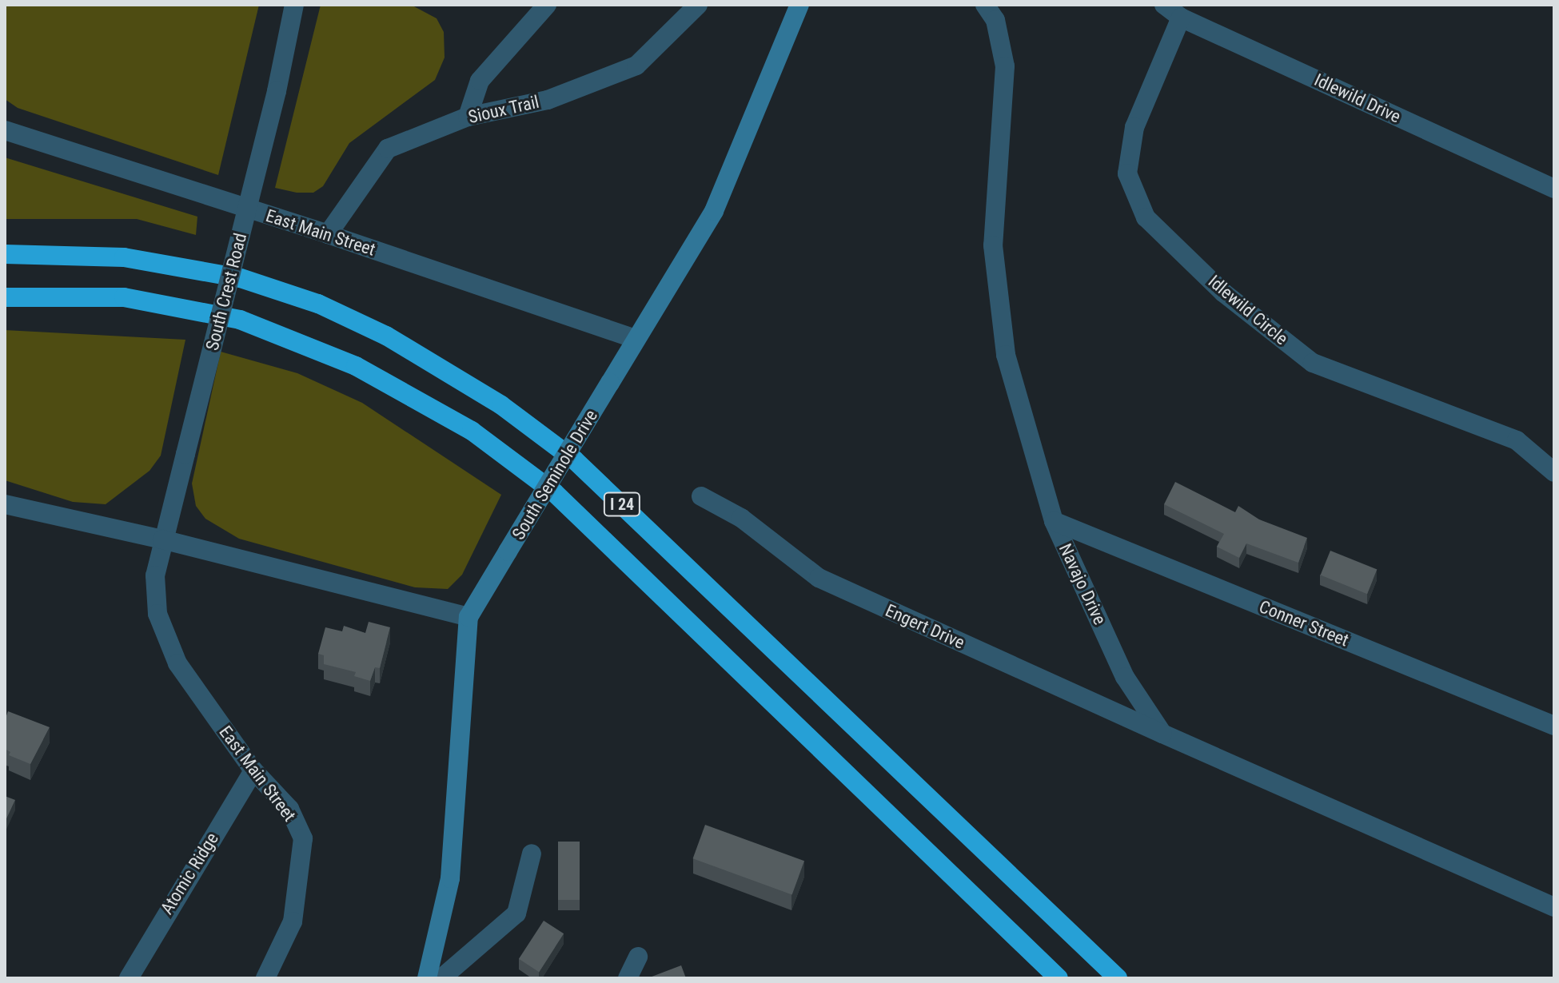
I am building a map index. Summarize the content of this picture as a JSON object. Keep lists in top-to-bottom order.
{
  "streets": {
    "highway": ["I 24"],
    "street": [
      "Idlewild Drive",
      "Sioux Trail",
      "East Main Street",
      "South Crest Road",
      "Idlewild Circle",
      "South Seminole Drive",
      "Navajo Drive",
      "Conner Street",
      "Engert Drive",
      "Atomic Ridge"
    ]
  },
  "crossings": [
    ["Idlewild Drive", "Idlewild Circle"],
    ["Sioux Trail", "East Main Street"],
    ["East Main Street", "South Crest Road"],
    ["East Main Street", "South Seminole Drive"],
    ["East Main Street", "Atomic Ridge"],
    ["Navajo Drive", "Conner Street"],
    ["Navajo Drive", "Engert Drive"]
  ]
}
